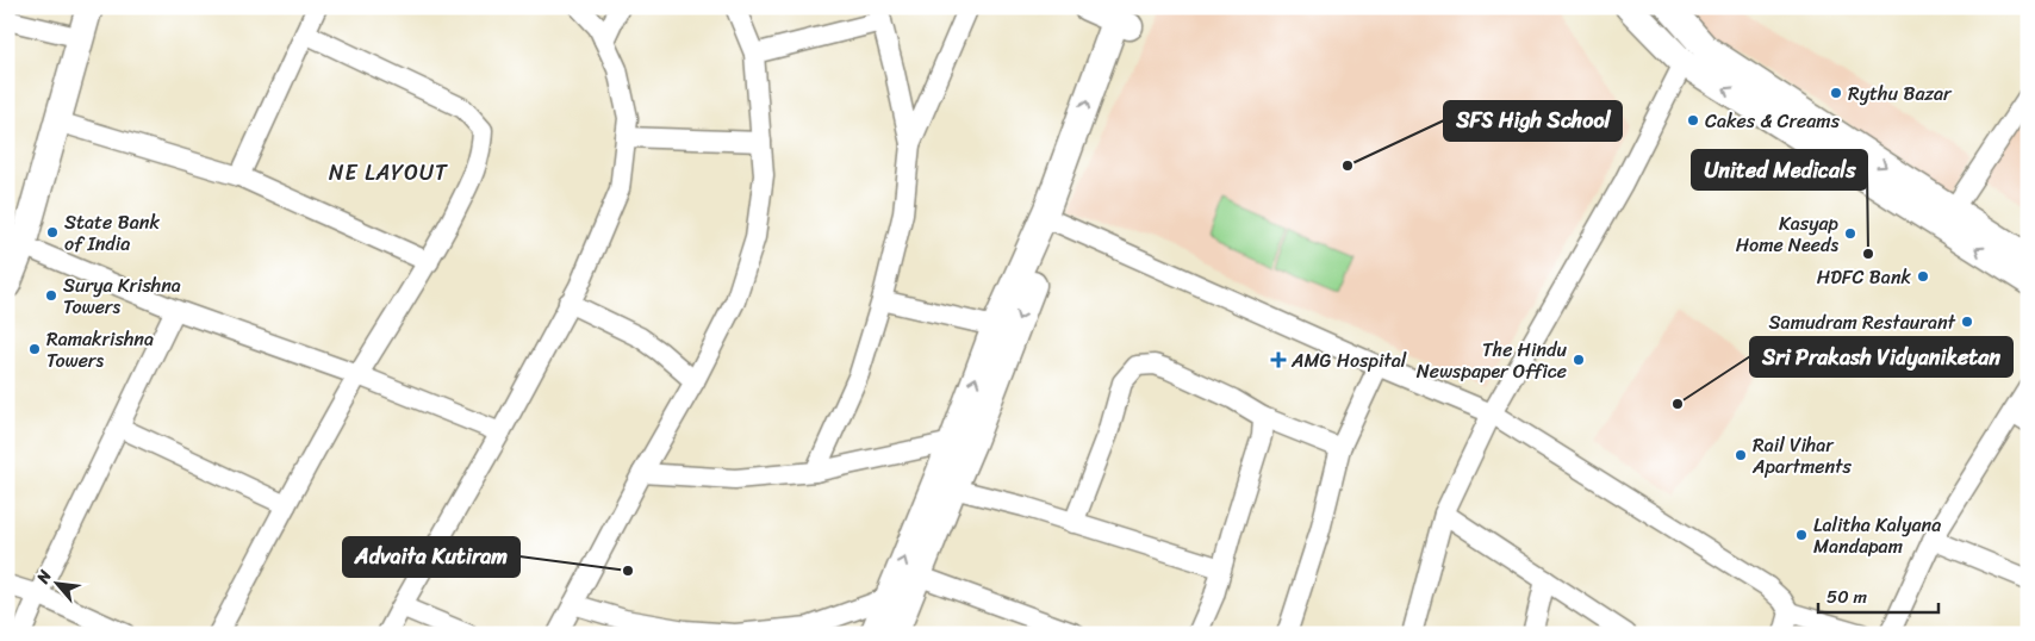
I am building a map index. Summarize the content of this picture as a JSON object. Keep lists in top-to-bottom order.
{
  "districts": ["NE LAYOUT"],
  "places": {
    "other": [
      "Rythu Bazar",
      "Cakes & Creams",
      "SFS High School",
      "State Bank of India",
      "Kasyap Home Needs",
      "United Medicals",
      "HDFC Bank",
      "Surya Krishna Towers",
      "Samudram Restaurant",
      "Ramakrishna Towers",
      "The Hindu Newspaper Office",
      "Sri Prakash Vidyaniketan",
      "Rail Vihar Apartments",
      "Lalitha Kalyana Mandapam",
      "Advaita Kutiram"
    ],
    "health": ["AMG Hospital"]
  },
  "scale_bar": "50 m",
  "north": "top left"
}
